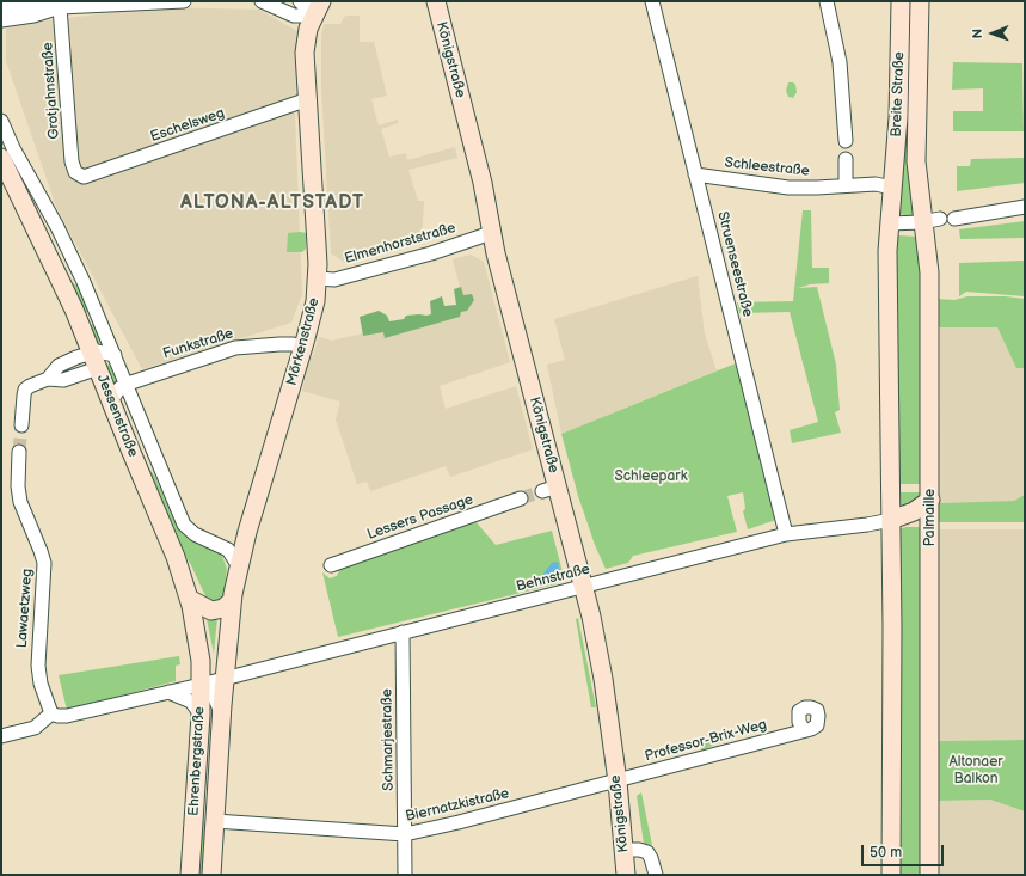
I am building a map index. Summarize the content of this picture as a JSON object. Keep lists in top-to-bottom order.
{
  "streets": {
    "main road": [
      "Königstraße",
      "Breite Straße",
      "Mörkenstraße",
      "Jessenstraße",
      "Palmaille",
      "Ehrenbergstraße"
    ],
    "street": [
      "Grotjahnstraße",
      "Eschelsweg",
      "Schleestraße",
      "Elmenhorststraße",
      "Struenseestraße",
      "Funkstraße",
      "Lessers Passage",
      "Behnstraße",
      "Lawaetzweg",
      "Schmarjestraße",
      "Professor-Brix-Weg",
      "Biernatzkistraße"
    ]
  },
  "crossings": [
    ["Königstraße", "Elmenhorststraße"],
    ["Königstraße", "Behnstraße"],
    ["Königstraße", "Professor-Brix-Weg"],
    ["Königstraße", "Biernatzkistraße"],
    ["Grotjahnstraße", "Eschelsweg"],
    ["Breite Straße", "Schleestraße"],
    ["Breite Straße", "Palmaille"],
    ["Eschelsweg", "Mörkenstraße"],
    ["Schleestraße", "Struenseestraße"],
    ["Elmenhorststraße", "Mörkenstraße"],
    ["Struenseestraße", "Behnstraße"],
    ["Mörkenstraße", "Funkstraße"],
    ["Mörkenstraße", "Jessenstraße"],
    ["Mörkenstraße", "Behnstraße"],
    ["Mörkenstraße", "Ehrenbergstraße"],
    ["Funkstraße", "Jessenstraße"],
    ["Jessenstraße", "Behnstraße"],
    ["Jessenstraße", "Ehrenbergstraße"],
    ["Behnstraße", "Lawaetzweg"],
    ["Behnstraße", "Schmarjestraße"],
    ["Behnstraße", "Ehrenbergstraße"],
    ["Schmarjestraße", "Biernatzkistraße"],
    ["Professor-Brix-Weg", "Biernatzkistraße"],
    ["Ehrenbergstraße", "Biernatzkistraße"]
  ],
  "districts": ["ALTONA-ALTSTADT"],
  "parks": ["Schleepark", "Altonaer Balkon"],
  "scale_bar": "50 m",
  "north": "left"
}
